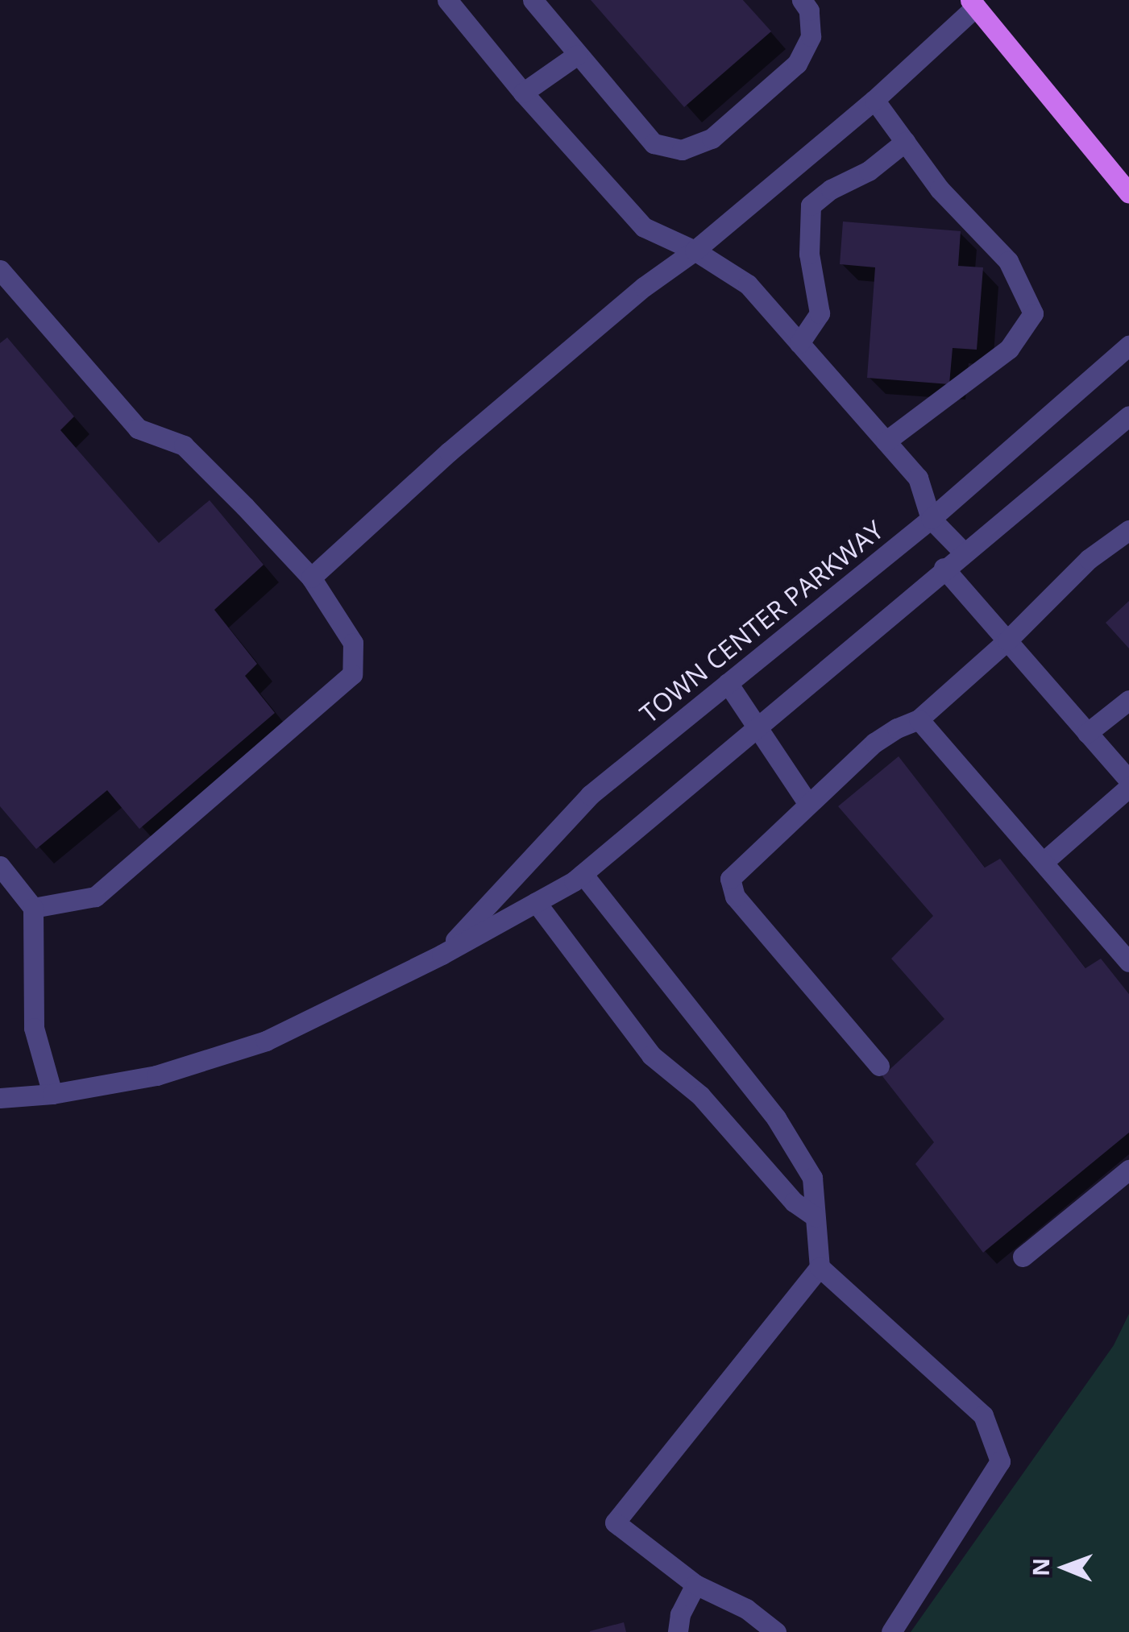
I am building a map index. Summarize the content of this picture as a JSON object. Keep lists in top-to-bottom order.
{
  "streets": {
    "street": ["TOWN CENTER PARKWAY"]
  },
  "north": "left"
}
